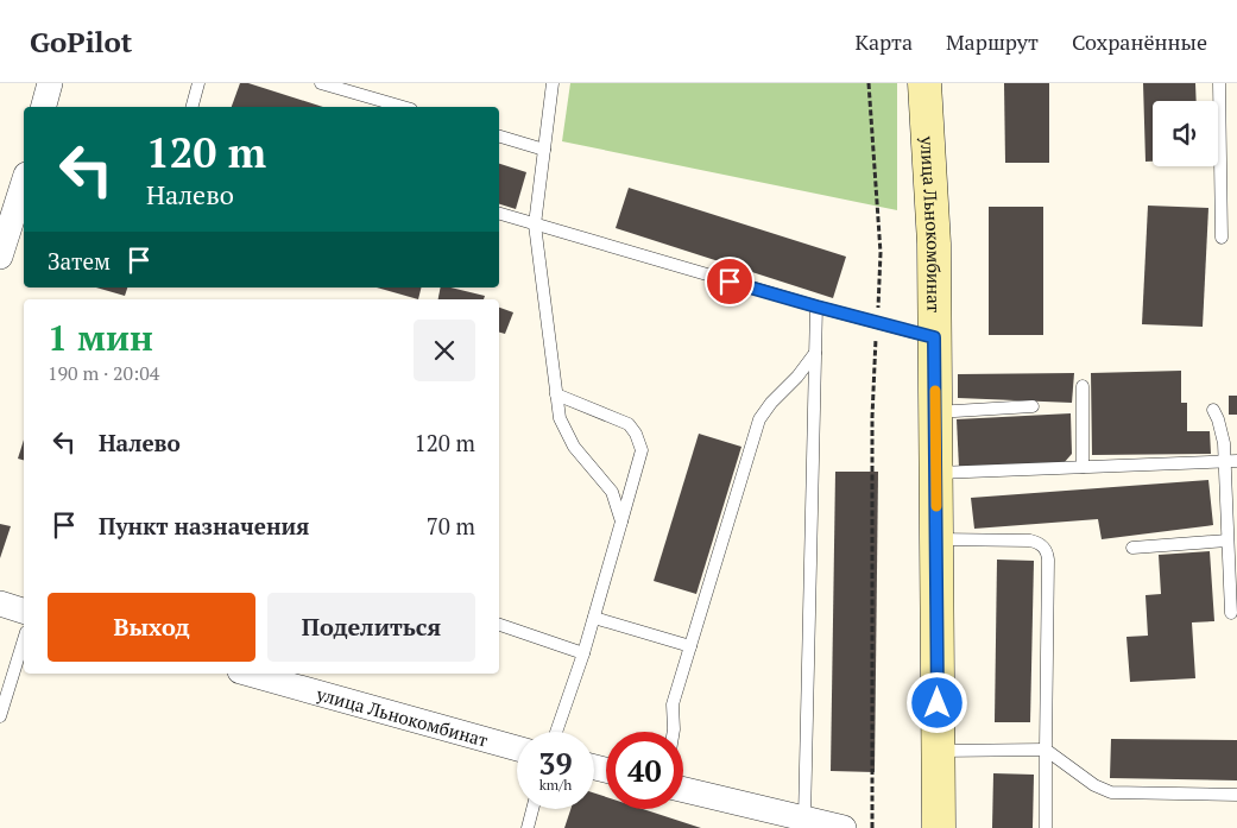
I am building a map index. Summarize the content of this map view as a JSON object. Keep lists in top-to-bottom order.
{
  "streets": {
    "street": ["улица Льнокомбинат"]
  },
  "page": {
    "header": "GoPilot",
    "nav": ["Карта", "Маршрут", "Сохранённые"],
    "turn": ["120 m", "Налево"],
    "then": "Затем",
    "heading": ["1 мин", "190 m · 20:04"],
    "list": [
      {
        "name": "Налево",
        "value": "120 m"
      },
      {
        "name": "Пункт назначения",
        "value": "70 m"
      }
    ],
    "buttons": ["Выход", "Поделиться"],
    "speed": "39 km/h",
    "limit": "40"
  }
}
